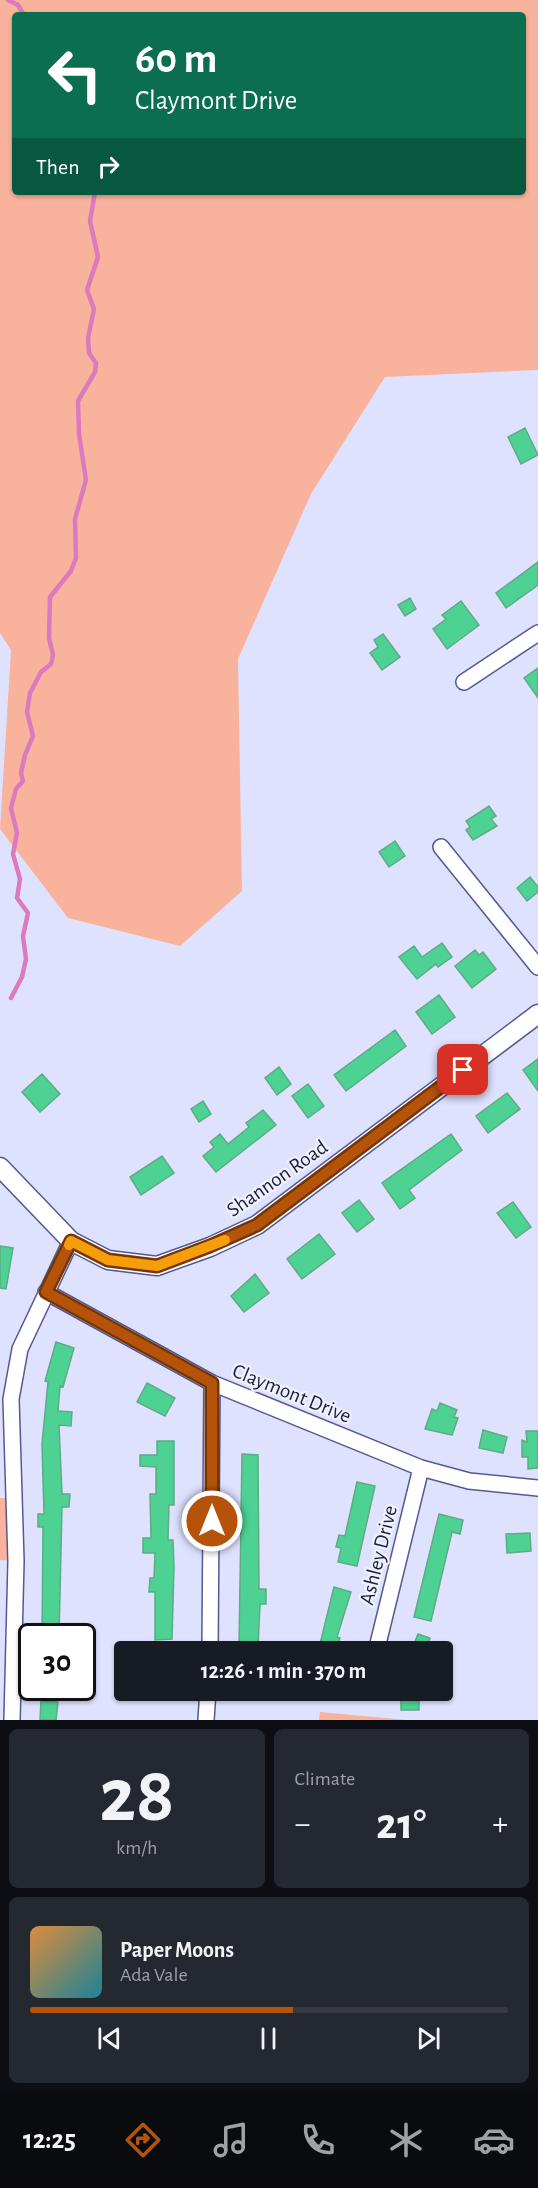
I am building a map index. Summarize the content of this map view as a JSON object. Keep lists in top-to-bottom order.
{
  "streets": {
    "street": ["Shannon Road", "Claymont Drive", "Ashley Drive"]
  },
  "crossings": [
    ["Claymont Drive", "Ashley Drive"]
  ],
  "page": {
    "turn": ["60 m", "Claymont Drive"],
    "then": "Then",
    "limit": "30",
    "trip": "12:26 · 1 min · 370 m",
    "tile": [
      ["28", "km/h"],
      "Climate"
    ],
    "heat": ["−", "21°", "+"],
    "song": ["Paper Moons", "Ada Vale"],
    "tabs": "12:25"
  }
}
